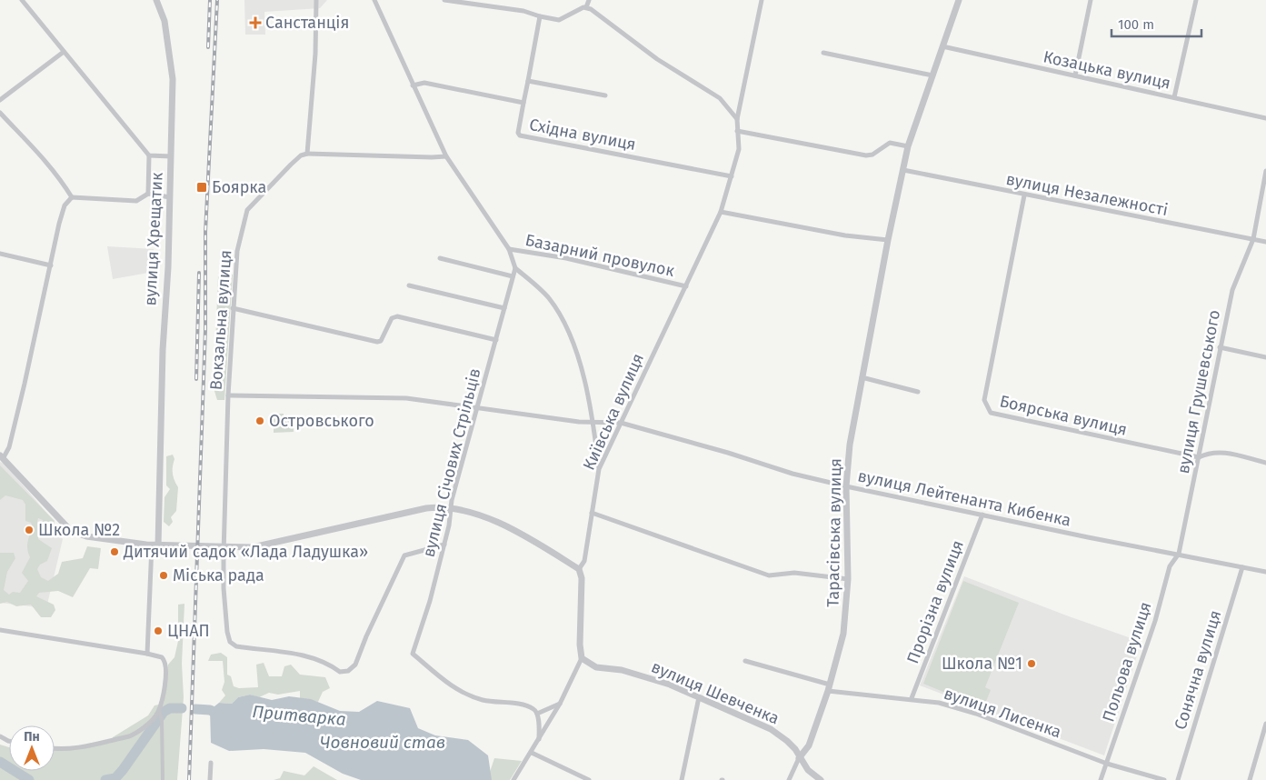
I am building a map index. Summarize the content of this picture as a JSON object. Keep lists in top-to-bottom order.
{
  "streets": {
    "street": [
      "Козацька вулиця",
      "Східна вулиця",
      "вулиця Незалежності",
      "вулиця Хрещатик",
      "Базарний провулок",
      "Вокзальна вулиця",
      "вулиця Грушевського",
      "Київська вулиця",
      "Боярська вулиця",
      "вулиця Січових Стрільців",
      "вулиця Лейтенанта Кибенка",
      "Тарасівська вулиця",
      "Прорізна вулиця",
      "Польова вулиця",
      "Сонячна вулиця",
      "вулиця Шевченка",
      "вулиця Лисенка"
    ]
  },
  "crossings": [
    ["Козацька вулиця", "Тарасівська вулиця"],
    ["Східна вулиця", "Київська вулиця"],
    ["вулиця Незалежності", "вулиця Грушевського"],
    ["вулиця Незалежності", "Боярська вулиця"],
    ["вулиця Незалежності", "Тарасівська вулиця"],
    ["Базарний провулок", "Київська вулиця"],
    ["Вокзальна вулиця", "вулиця Січових Стрільців"],
    ["Вокзальна вулиця", "вулиця Лейтенанта Кибенка"],
    ["вулиця Грушевського", "Боярська вулиця"],
    ["вулиця Грушевського", "вулиця Лейтенанта Кибенка"],
    ["вулиця Грушевського", "Польова вулиця"],
    ["Київська вулиця", "вулиця Лейтенанта Кибенка"],
    ["Київська вулиця", "вулиця Шевченка"],
    ["вулиця Січових Стрільців", "вулиця Лейтенанта Кибенка"],
    ["вулиця Лейтенанта Кибенка", "Тарасівська вулиця"],
    ["вулиця Лейтенанта Кибенка", "Прорізна вулиця"],
    ["вулиця Лейтенанта Кибенка", "Польова вулиця"],
    ["вулиця Лейтенанта Кибенка", "Сонячна вулиця"],
    ["Тарасівська вулиця", "вулиця Шевченка"],
    ["Тарасівська вулиця", "вулиця Лисенка"],
    ["Прорізна вулиця", "вулиця Лисенка"],
    ["Польова вулиця", "вулиця Лисенка"]
  ],
  "water": ["Притварка", "Човновий став"],
  "places": {
    "health": ["Санстанція"],
    "transit": ["Боярка"],
    "other": [
      "Островського",
      "Школа №2",
      "Дитячий садок «Лада Ладушка»",
      "Міська рада",
      "ЦНАП",
      "Школа №1"
    ]
  },
  "scale_bar": "100 m",
  "north": "top"
}
